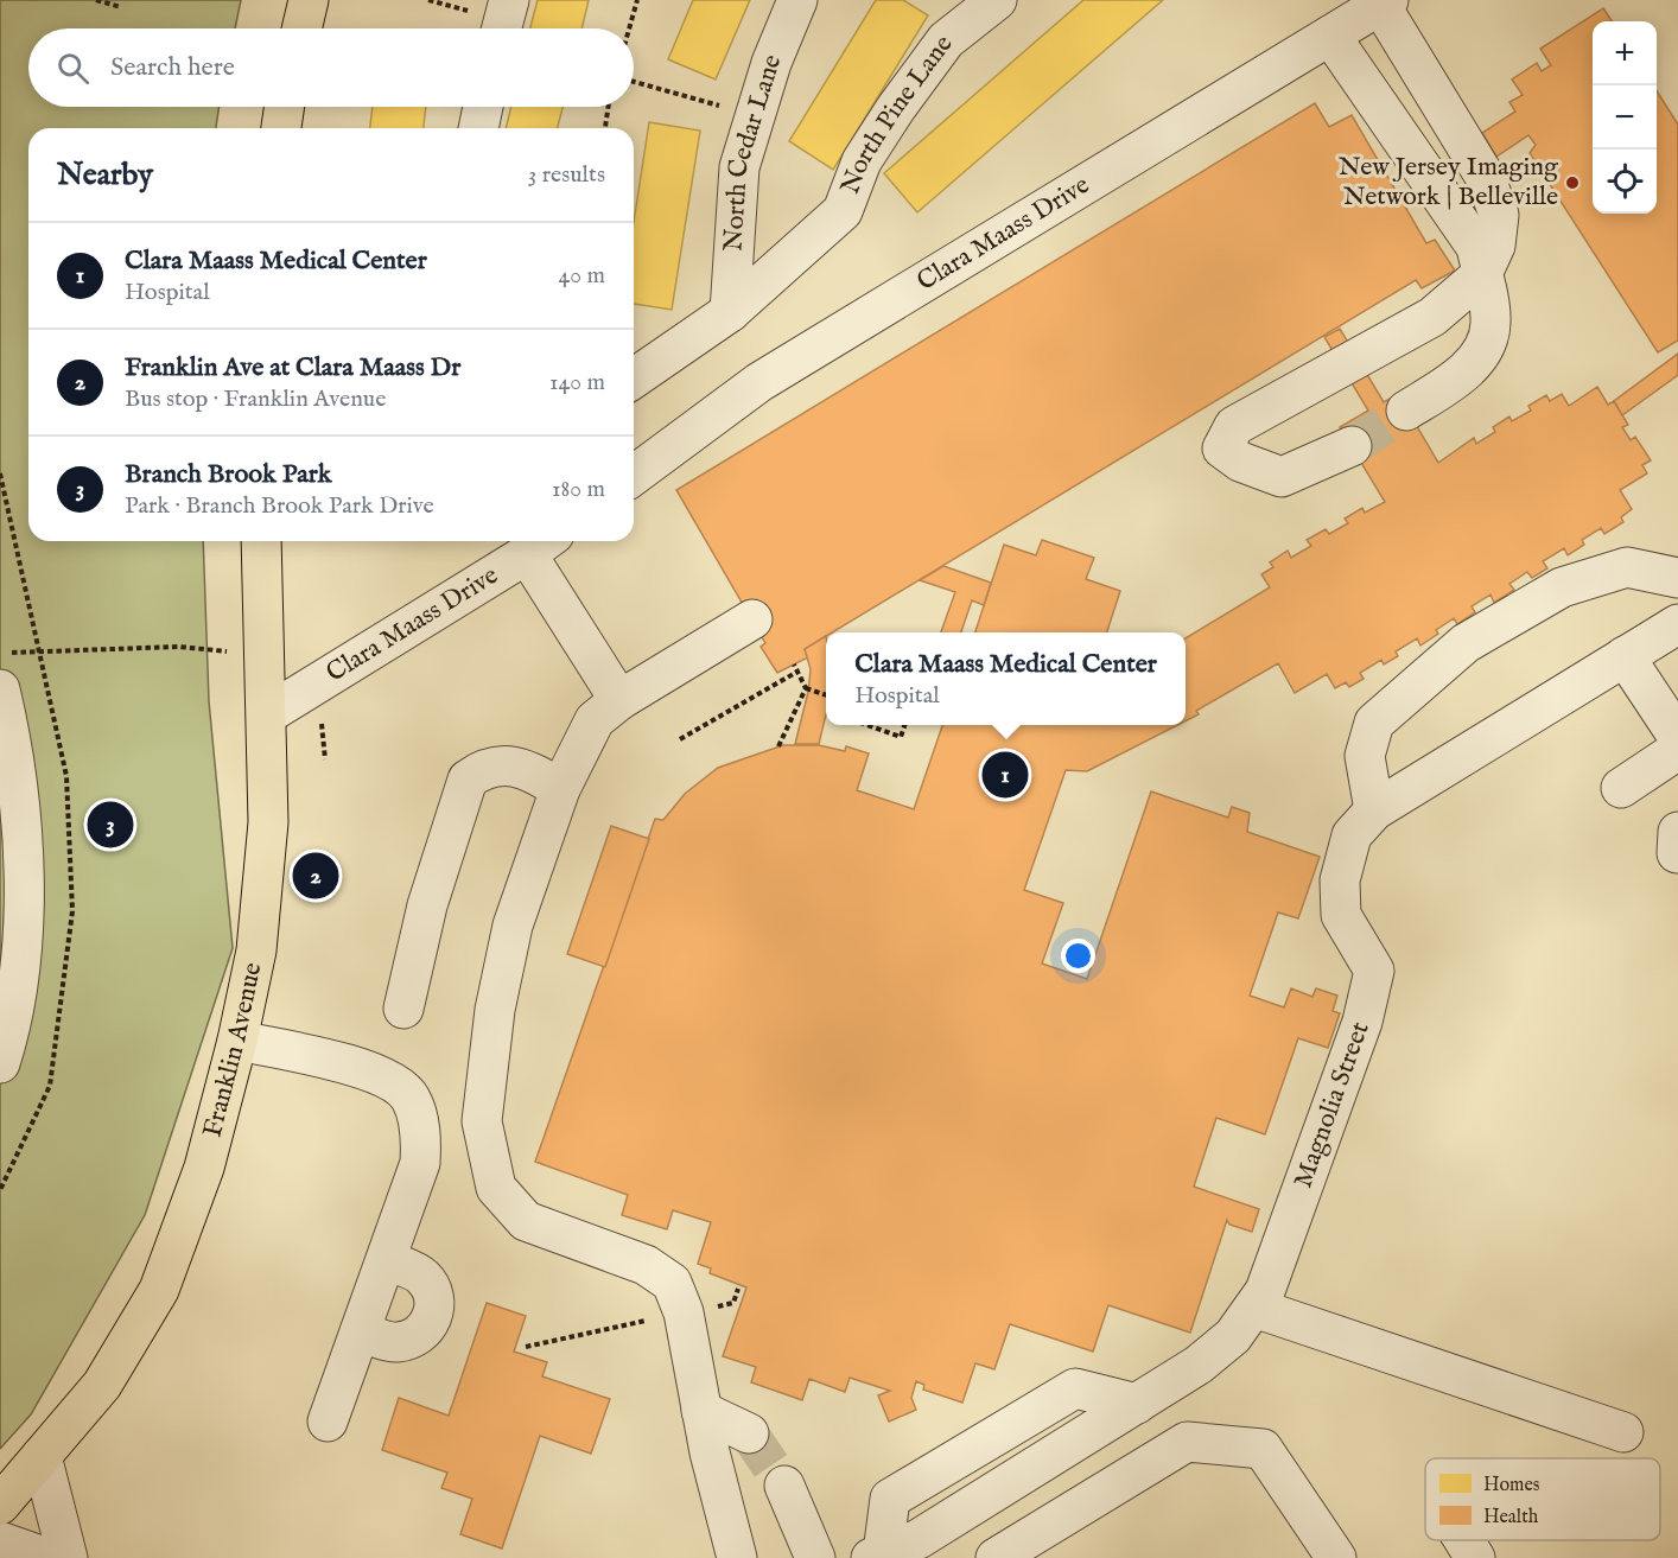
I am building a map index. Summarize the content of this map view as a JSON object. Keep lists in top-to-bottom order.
{
  "streets": {
    "main road": ["Franklin Avenue"],
    "street": [
      "North Pine Lane",
      "North Cedar Lane",
      "Clara Maass Drive",
      "Magnolia Street"
    ]
  },
  "crossings": [
    ["North Pine Lane", "North Cedar Lane"],
    ["Clara Maass Drive", "Franklin Avenue"]
  ],
  "places": ["New Jersey Imaging Network | Belleville"],
  "legend": ["Homes", "Health"],
  "page": {
    "map_buttons": ["+", "−"],
    "search": "Search here",
    "heading": ["Nearby", "3 results"],
    "list": [
      {
        "mark": "1",
        "name": "Clara Maass Medical Center",
        "note": "Hospital",
        "value": "40 m"
      },
      {
        "mark": "2",
        "name": "Franklin Ave at Clara Maass Dr",
        "note": "Bus stop · Franklin Avenue",
        "value": "140 m"
      },
      {
        "mark": "3",
        "name": "Branch Brook Park",
        "note": "Park · Branch Brook Park Drive",
        "value": "180 m"
      }
    ],
    "popup": ["Clara Maass Medical Center", "Hospital"],
    "pins": ["1", "3", "2"]
  }
}
